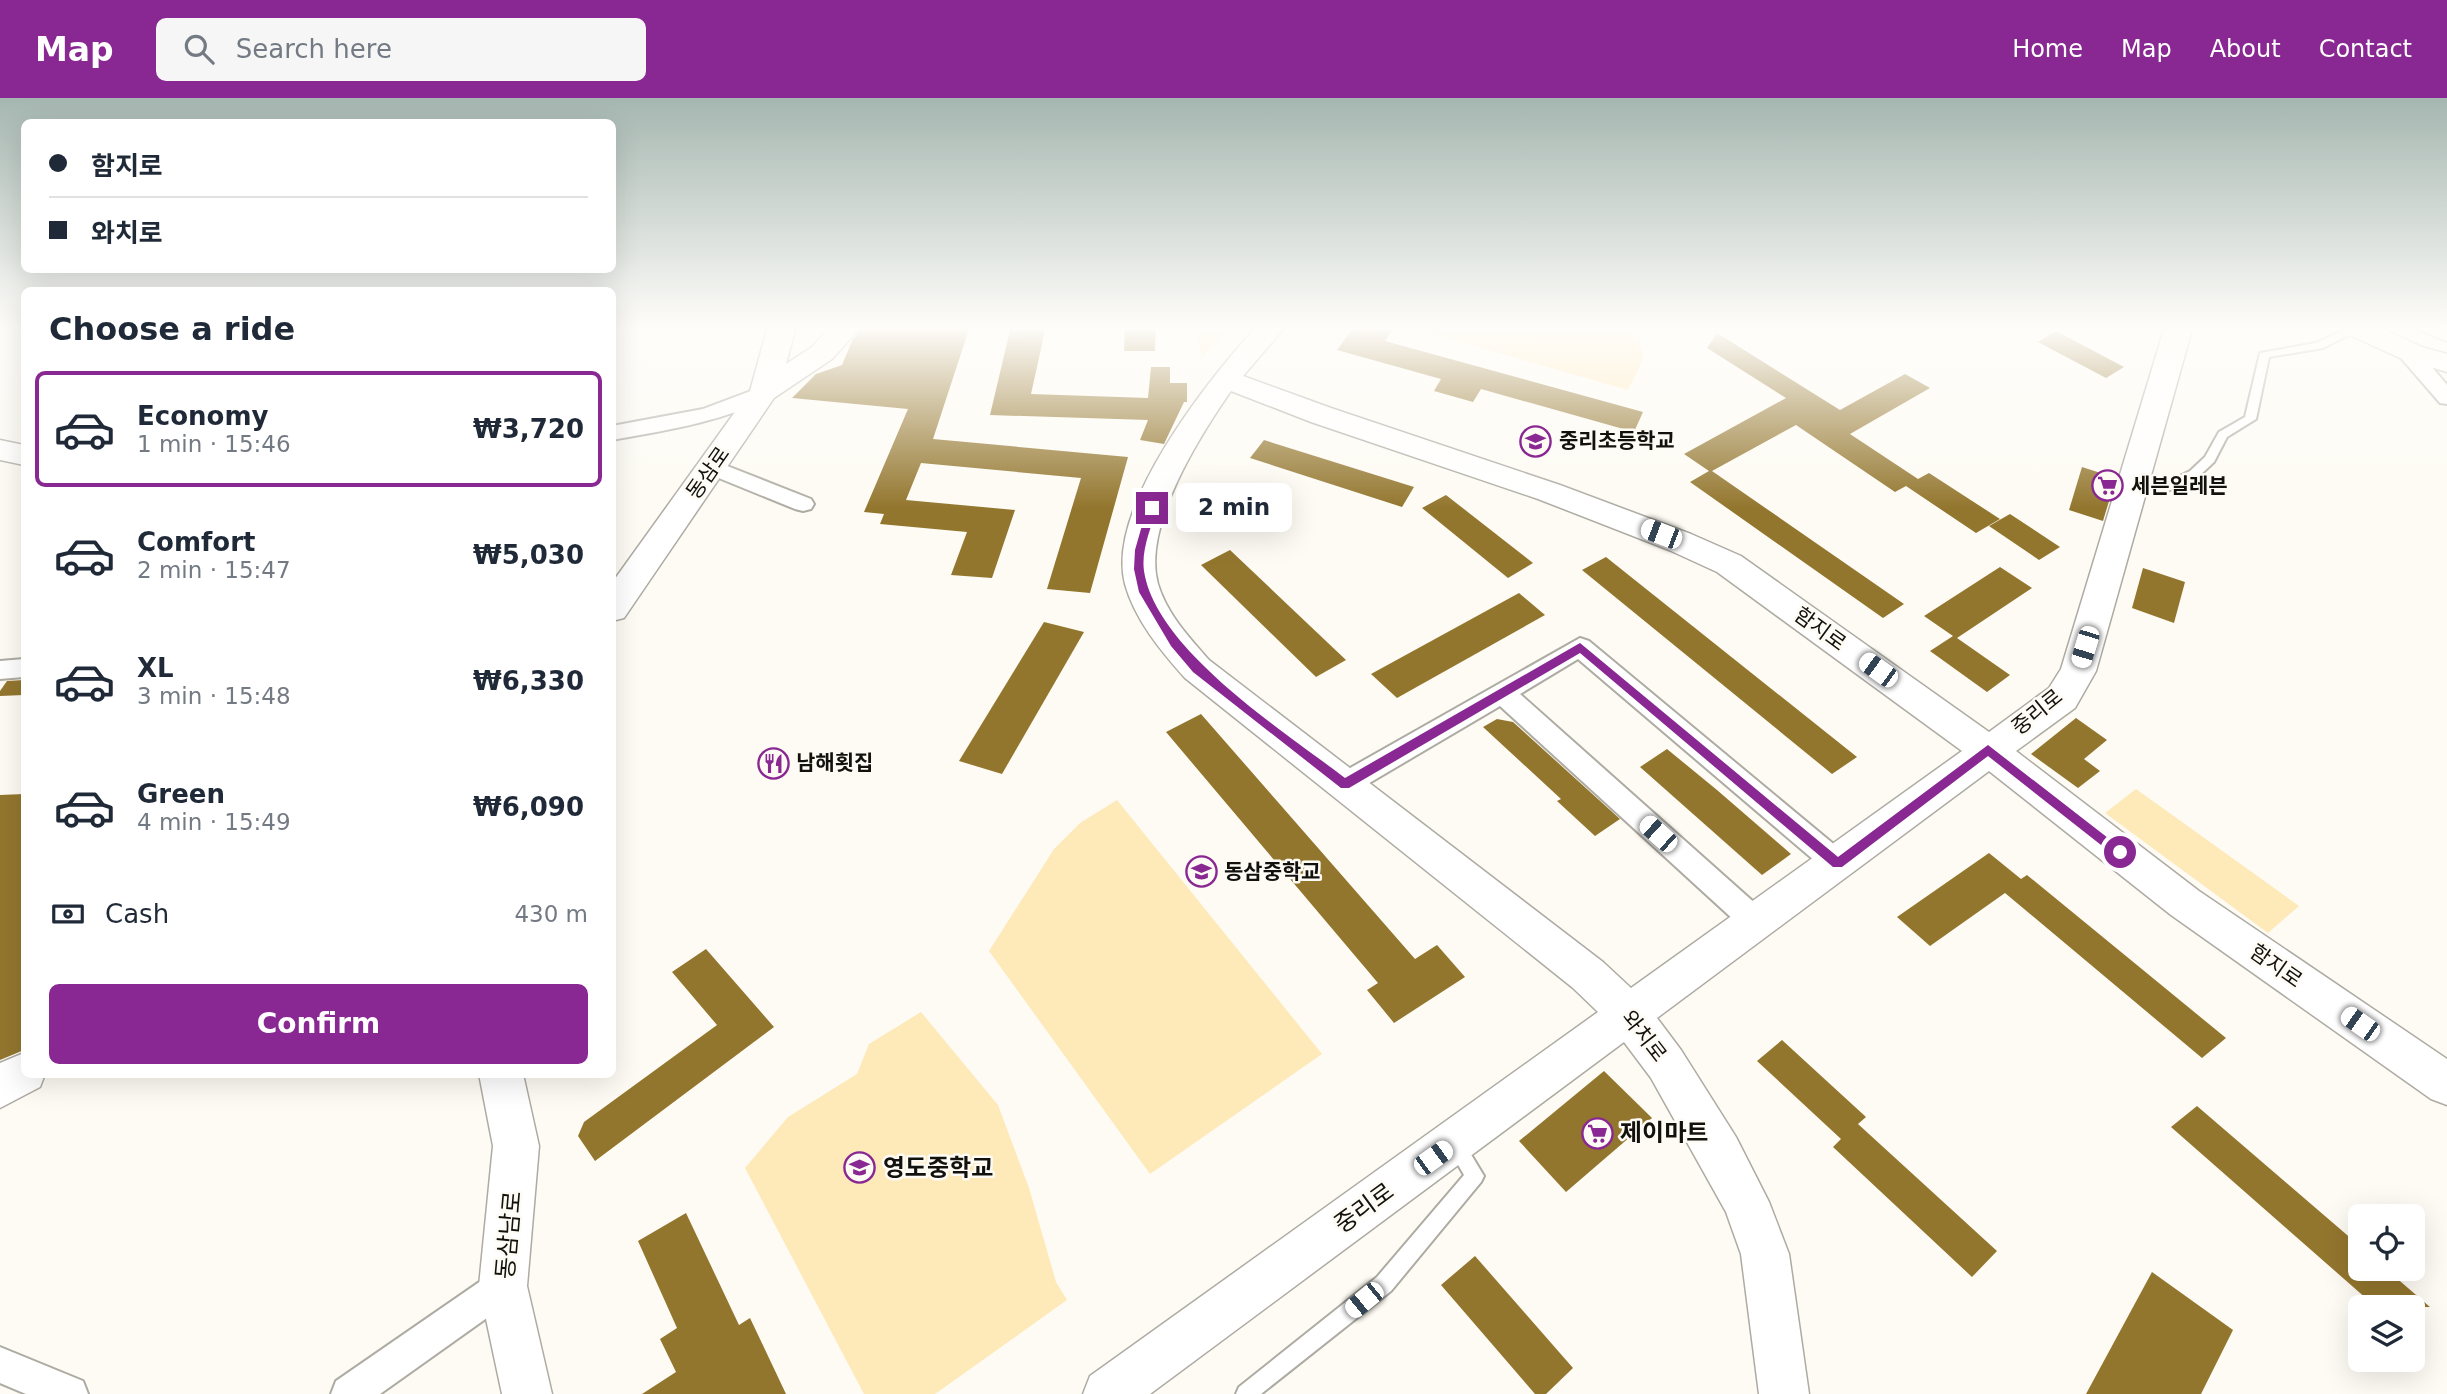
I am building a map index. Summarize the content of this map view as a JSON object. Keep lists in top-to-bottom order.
{
  "streets": {
    "main road": ["동삼로"],
    "street": [
      "함지로",
      "중리로",
      "와치로",
      "동삼남로"
    ]
  },
  "crossings": [
    ["함지로", "중리로"],
    ["중리로", "와치로"]
  ],
  "places": {
    "school or university": ["중리초등학교", "동삼중학교", "영도중학교"],
    "supermarket": ["세븐일레븐", "제이마트"],
    "restaurant": ["남해횟집"]
  },
  "page": {
    "header": "Map",
    "search": "Search here",
    "nav": [
      "Home",
      "Map",
      "About",
      "Contact"
    ],
    "banner": ["함지로", "와치로"],
    "heading": "Choose a ride",
    "list": [
      {
        "name": "Economy",
        "note": "1 min · 15:46",
        "value": "₩3,720"
      },
      {
        "name": "Comfort",
        "note": "2 min · 15:47",
        "value": "₩5,030"
      },
      {
        "name": "XL",
        "note": "3 min · 15:48",
        "value": "₩6,330"
      },
      {
        "name": "Green",
        "note": "4 min · 15:49",
        "value": "₩6,090"
      }
    ],
    "bubble": "2 min",
    "pay": ["Cash", "430 m"],
    "buttons": "Confirm"
  }
}
